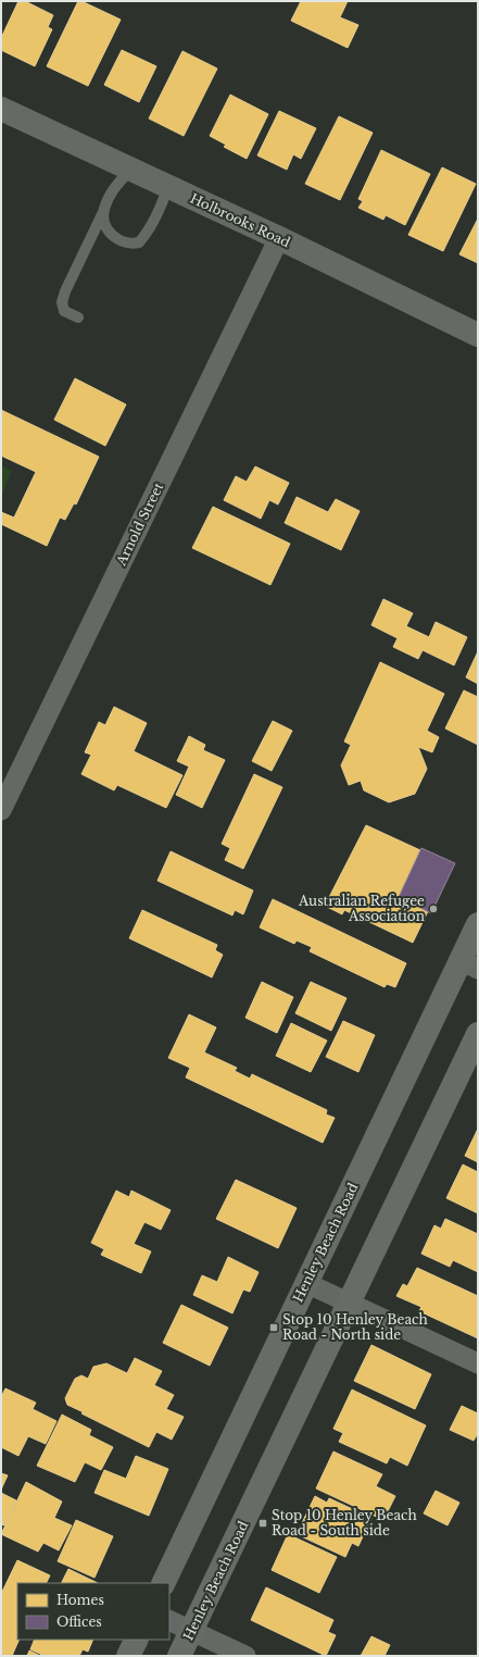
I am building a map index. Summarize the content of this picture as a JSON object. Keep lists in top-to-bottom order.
{
  "streets": {
    "main road": ["Holbrooks Road", "Henley Beach Road"],
    "street": ["Arnold Street"]
  },
  "crossings": [
    ["Holbrooks Road", "Arnold Street"]
  ],
  "places": {
    "other": ["Australian Refugee Association"],
    "transit": ["Stop 10 Henley Beach Road - North side", "Stop 10 Henley Beach Road - South side"]
  },
  "legend": ["Homes", "Offices"]
}
